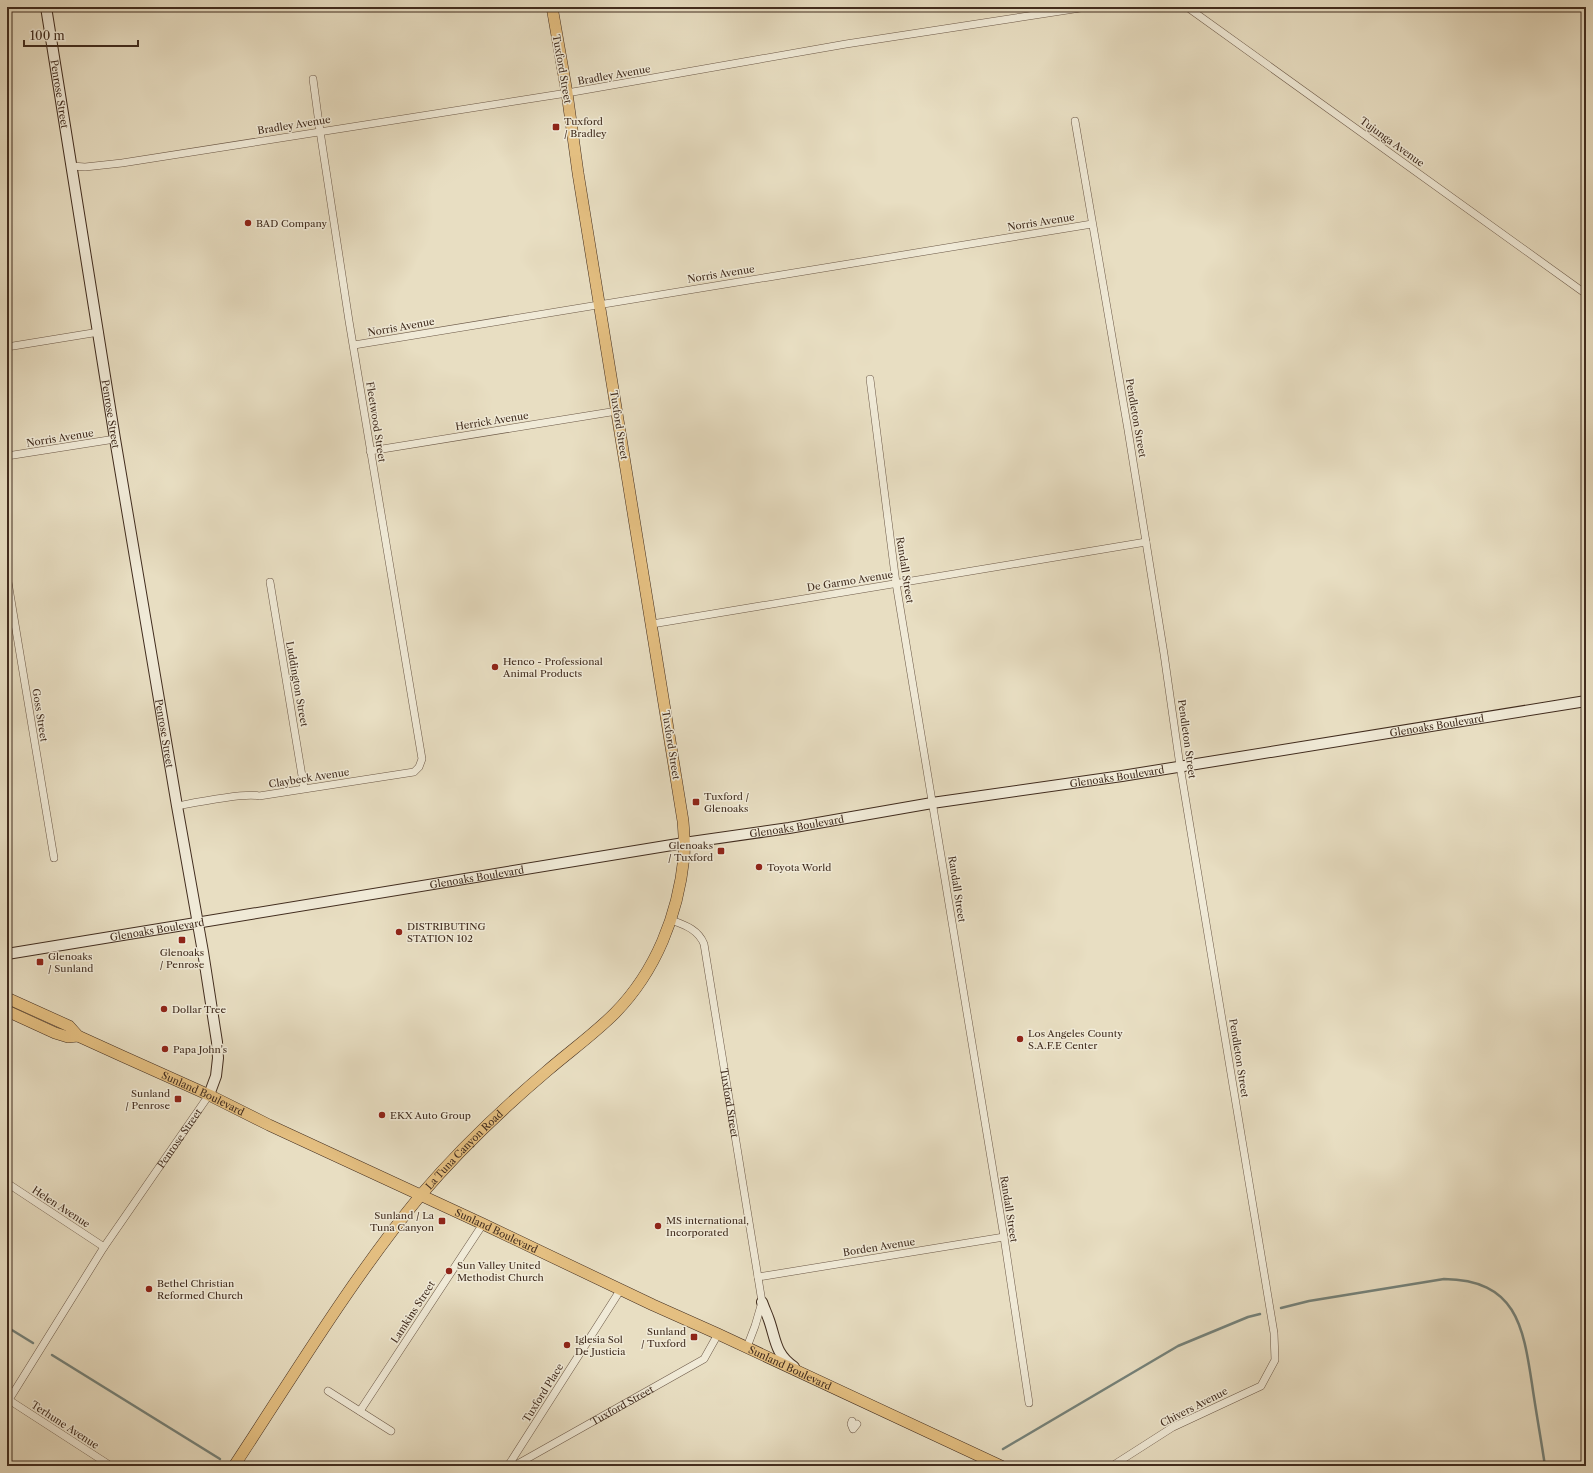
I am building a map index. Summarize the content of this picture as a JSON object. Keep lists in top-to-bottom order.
{
  "streets": {
    "main road": [
      "Tuxford Street",
      "Penrose Street",
      "Glenoaks Boulevard",
      "Sunland Boulevard",
      "La Tuna Canyon Road"
    ],
    "street": [
      "Bradley Avenue",
      "Tujunga Avenue",
      "Norris Avenue",
      "Pendleton Street",
      "Herrick Avenue",
      "Fleetwood Street",
      "Randall Street",
      "De Garmo Avenue",
      "Luddington Street",
      "Goss Street",
      "Claybeck Avenue",
      "Helen Avenue",
      "Borden Avenue",
      "Lamkins Street",
      "Tuxford Place",
      "Chivers Avenue",
      "Terhune Avenue"
    ]
  },
  "crossings": [
    ["Tuxford Street", "Bradley Avenue"],
    ["Tuxford Street", "Norris Avenue"],
    ["Tuxford Street", "Herrick Avenue"],
    ["Tuxford Street", "De Garmo Avenue"],
    ["Tuxford Street", "Glenoaks Boulevard"],
    ["Tuxford Street", "Sunland Boulevard"],
    ["Tuxford Street", "La Tuna Canyon Road"],
    ["Tuxford Street", "Borden Avenue"],
    ["Bradley Avenue", "Penrose Street"],
    ["Bradley Avenue", "Fleetwood Street"],
    ["Penrose Street", "Norris Avenue"],
    ["Penrose Street", "Glenoaks Boulevard"],
    ["Penrose Street", "Claybeck Avenue"],
    ["Penrose Street", "Sunland Boulevard"],
    ["Penrose Street", "Helen Avenue"],
    ["Penrose Street", "Terhune Avenue"],
    ["Norris Avenue", "Pendleton Street"],
    ["Norris Avenue", "Fleetwood Street"],
    ["Pendleton Street", "De Garmo Avenue"],
    ["Pendleton Street", "Glenoaks Boulevard"],
    ["Pendleton Street", "Chivers Avenue"],
    ["Herrick Avenue", "Fleetwood Street"],
    ["Fleetwood Street", "Claybeck Avenue"],
    ["Randall Street", "De Garmo Avenue"],
    ["Randall Street", "Glenoaks Boulevard"],
    ["Randall Street", "Borden Avenue"],
    ["Luddington Street", "Claybeck Avenue"],
    ["Glenoaks Boulevard", "La Tuna Canyon Road"],
    ["Sunland Boulevard", "La Tuna Canyon Road"],
    ["Sunland Boulevard", "Lamkins Street"],
    ["Sunland Boulevard", "Tuxford Place"]
  ],
  "places": {
    "transit": [
      "Tuxford / Bradley",
      "Tuxford / Glenoaks",
      "Glenoaks / Tuxford",
      "Glenoaks / Penrose",
      "Glenoaks / Sunland",
      "Sunland / Penrose",
      "Sunland / La Tuna Canyon",
      "Sunland / Tuxford"
    ],
    "other": [
      "BAD Company",
      "Henco - Professional Animal Products",
      "Toyota World",
      "DISTRIBUTING STATION 102",
      "Dollar Tree",
      "Los Angeles County S.A.F.E Center",
      "Papa John's",
      "EKX Auto Group",
      "MS international, Incorporated",
      "Sun Valley United Methodist Church",
      "Bethel Christian Reformed Church",
      "Iglesia Sol De Justicia"
    ]
  },
  "scale_bar": "100 m"
}
